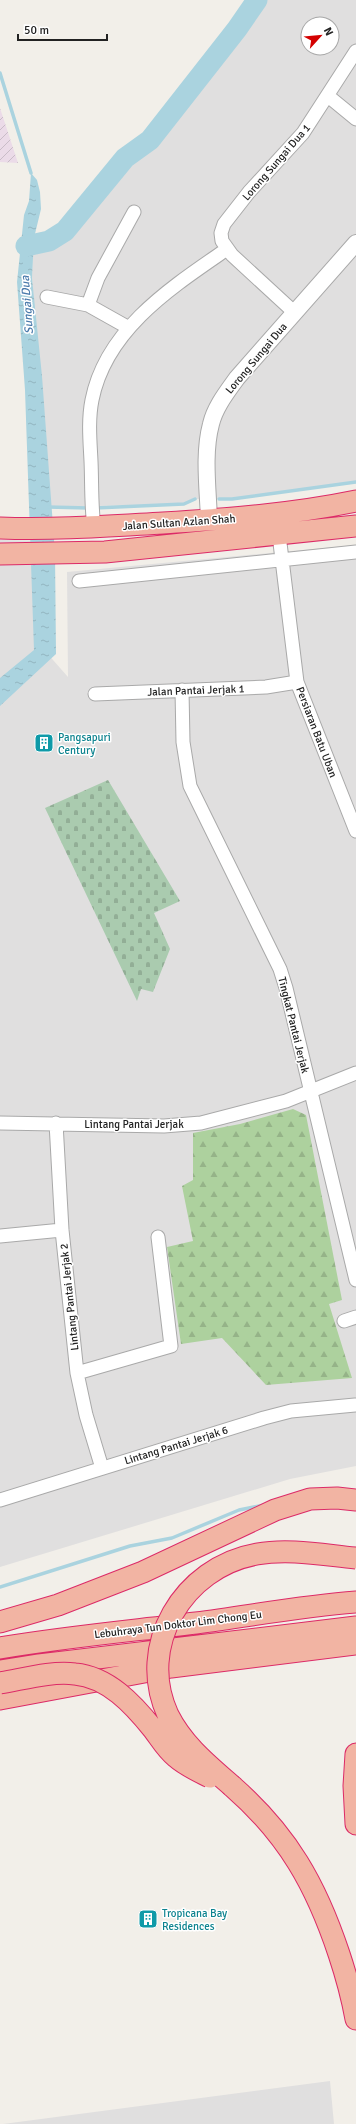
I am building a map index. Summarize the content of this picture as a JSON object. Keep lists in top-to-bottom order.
{
  "streets": {
    "highway": ["Jalan Sultan Azlan Shah", "Lebuhraya Tun Doktor Lim Chong Eu"],
    "street": [
      "Lorong Sungai Dua 1",
      "Lorong Sungai Dua",
      "Jalan Pantai Jerjak 1",
      "Persiaran Batu Uban",
      "Tingkat Pantai Jerjak",
      "Lintang Pantai Jerjak",
      "Lintang Pantai Jerjak 2",
      "Lintang Pantai Jerjak 6"
    ]
  },
  "crossings": [
    ["Lorong Sungai Dua", "Jalan Sultan Azlan Shah"],
    ["Jalan Sultan Azlan Shah", "Persiaran Batu Uban"],
    ["Jalan Pantai Jerjak 1", "Persiaran Batu Uban"],
    ["Jalan Pantai Jerjak 1", "Tingkat Pantai Jerjak"],
    ["Tingkat Pantai Jerjak", "Lintang Pantai Jerjak"],
    ["Lintang Pantai Jerjak", "Lintang Pantai Jerjak 2"],
    ["Lintang Pantai Jerjak 2", "Lintang Pantai Jerjak 6"]
  ],
  "water": ["Sungai Dua"],
  "places": {
    "building": ["Pangsapuri Century", "Tropicana Bay Residences"]
  },
  "scale_bar": "50 m",
  "north": "top right"
}
